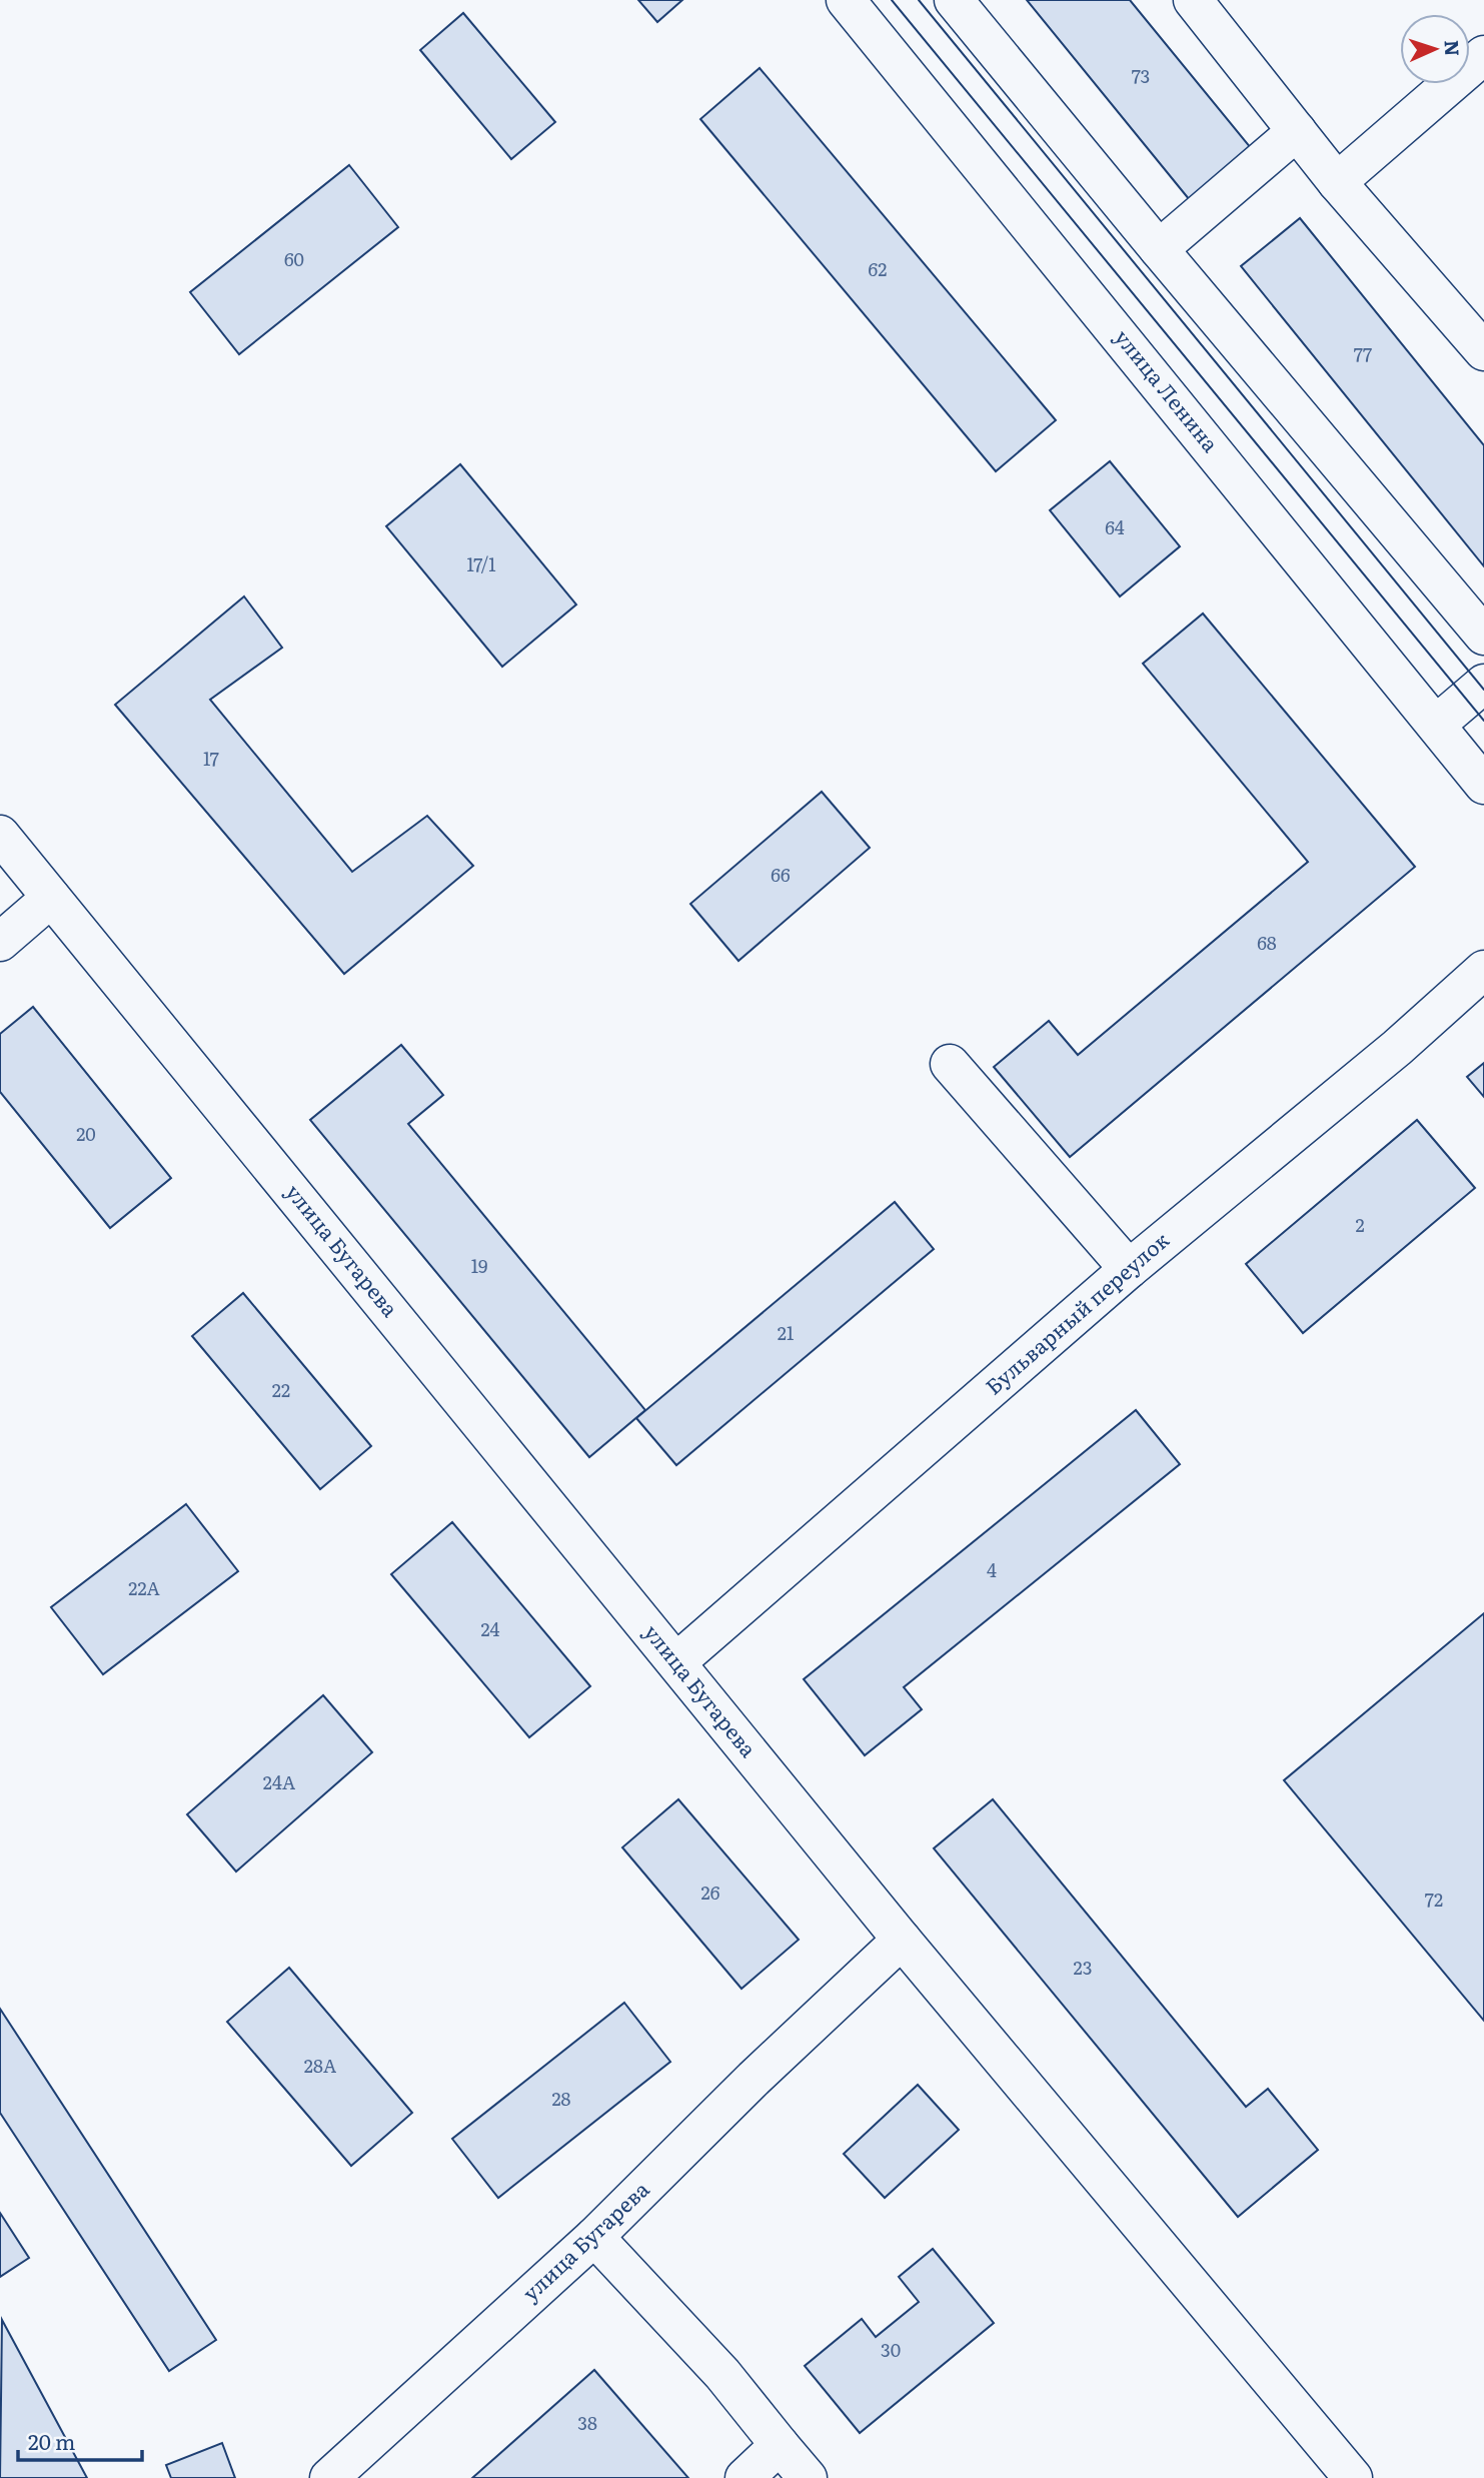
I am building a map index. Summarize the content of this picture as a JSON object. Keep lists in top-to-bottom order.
{
  "streets": {
    "street": ["улица Ленина", "улица Бугарева", "Бульварный переулок"]
  },
  "crossings": [
    ["улица Бугарева", "Бульварный переулок"]
  ],
  "house_numbers": [
    "73",
    "60",
    "62",
    "77",
    "64",
    "17/1",
    "17",
    "66",
    "68",
    "20",
    "2",
    "19",
    "21",
    "22",
    "4",
    "22А",
    "24",
    "24А",
    "26",
    "72",
    "23",
    "28А",
    "28",
    "30",
    "38"
  ],
  "scale_bar": "20 m",
  "north": "right"
}
